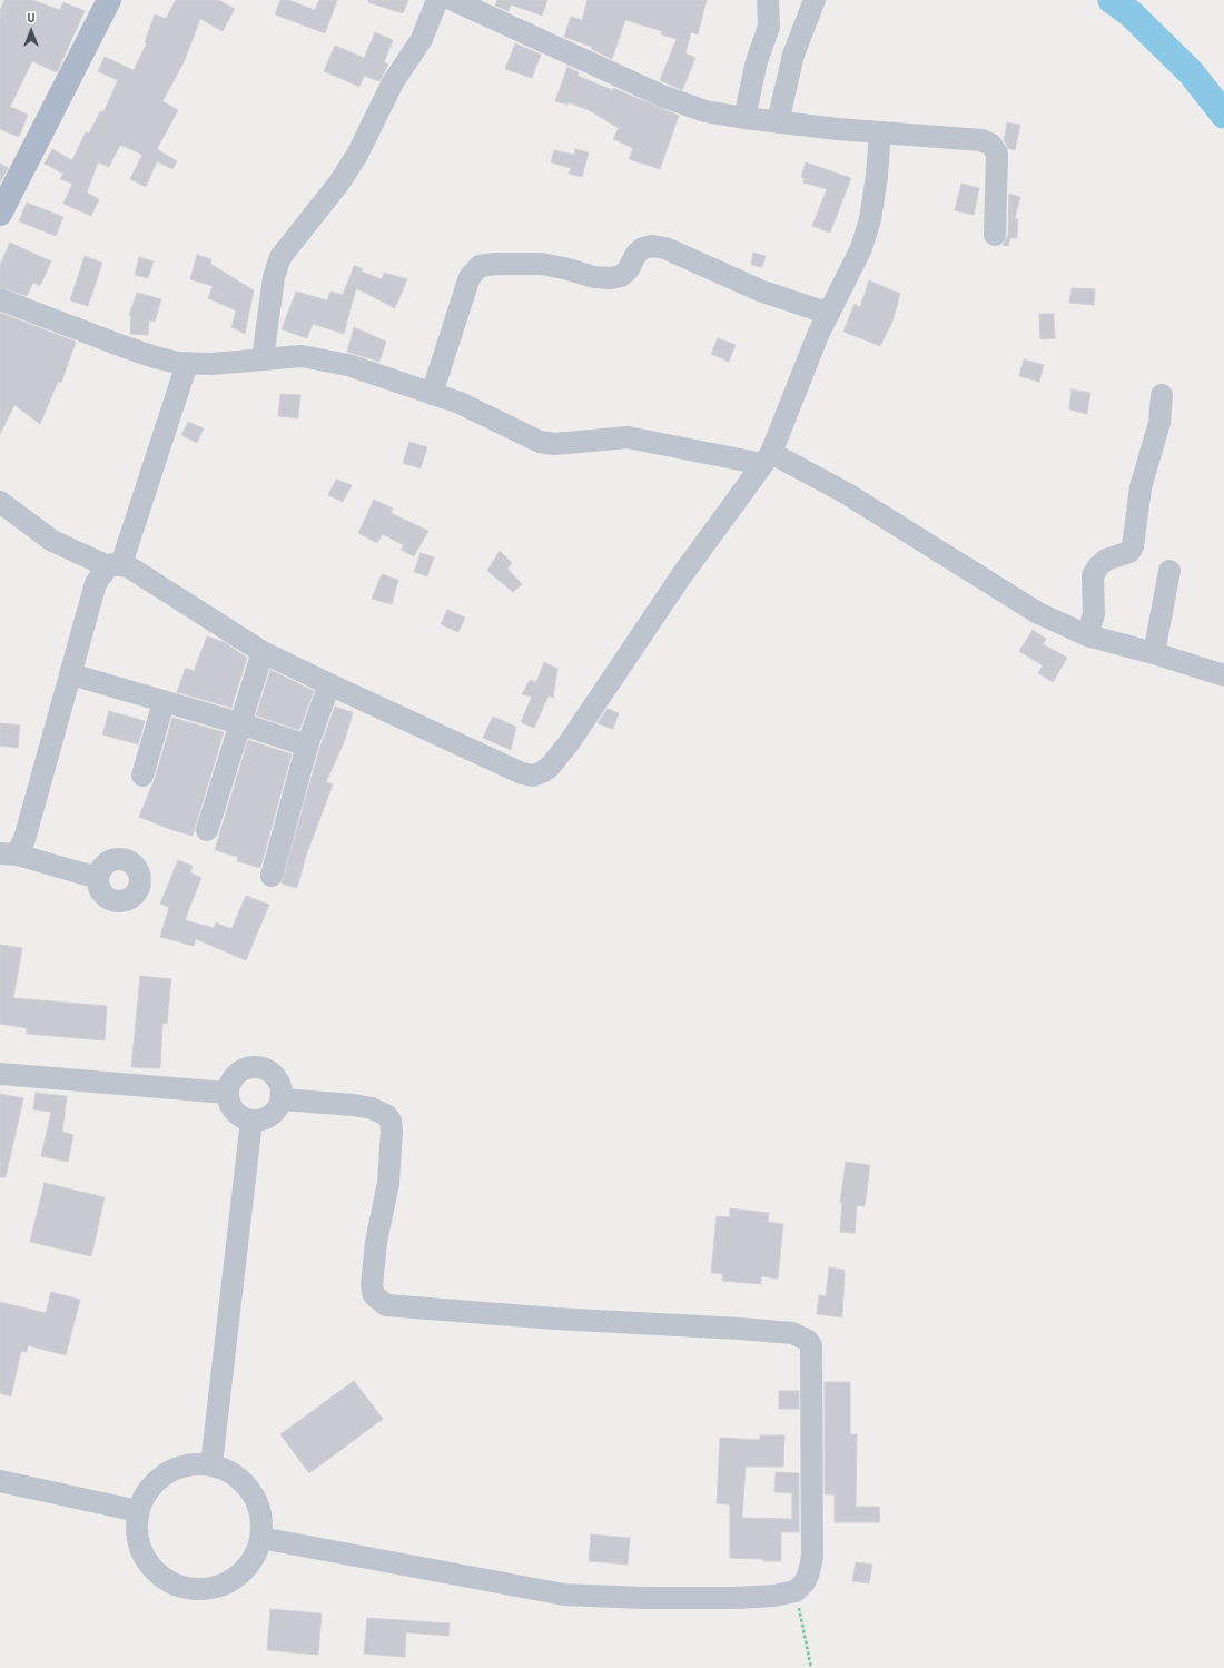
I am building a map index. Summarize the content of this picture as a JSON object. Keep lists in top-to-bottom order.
{
  "north": "top"
}
